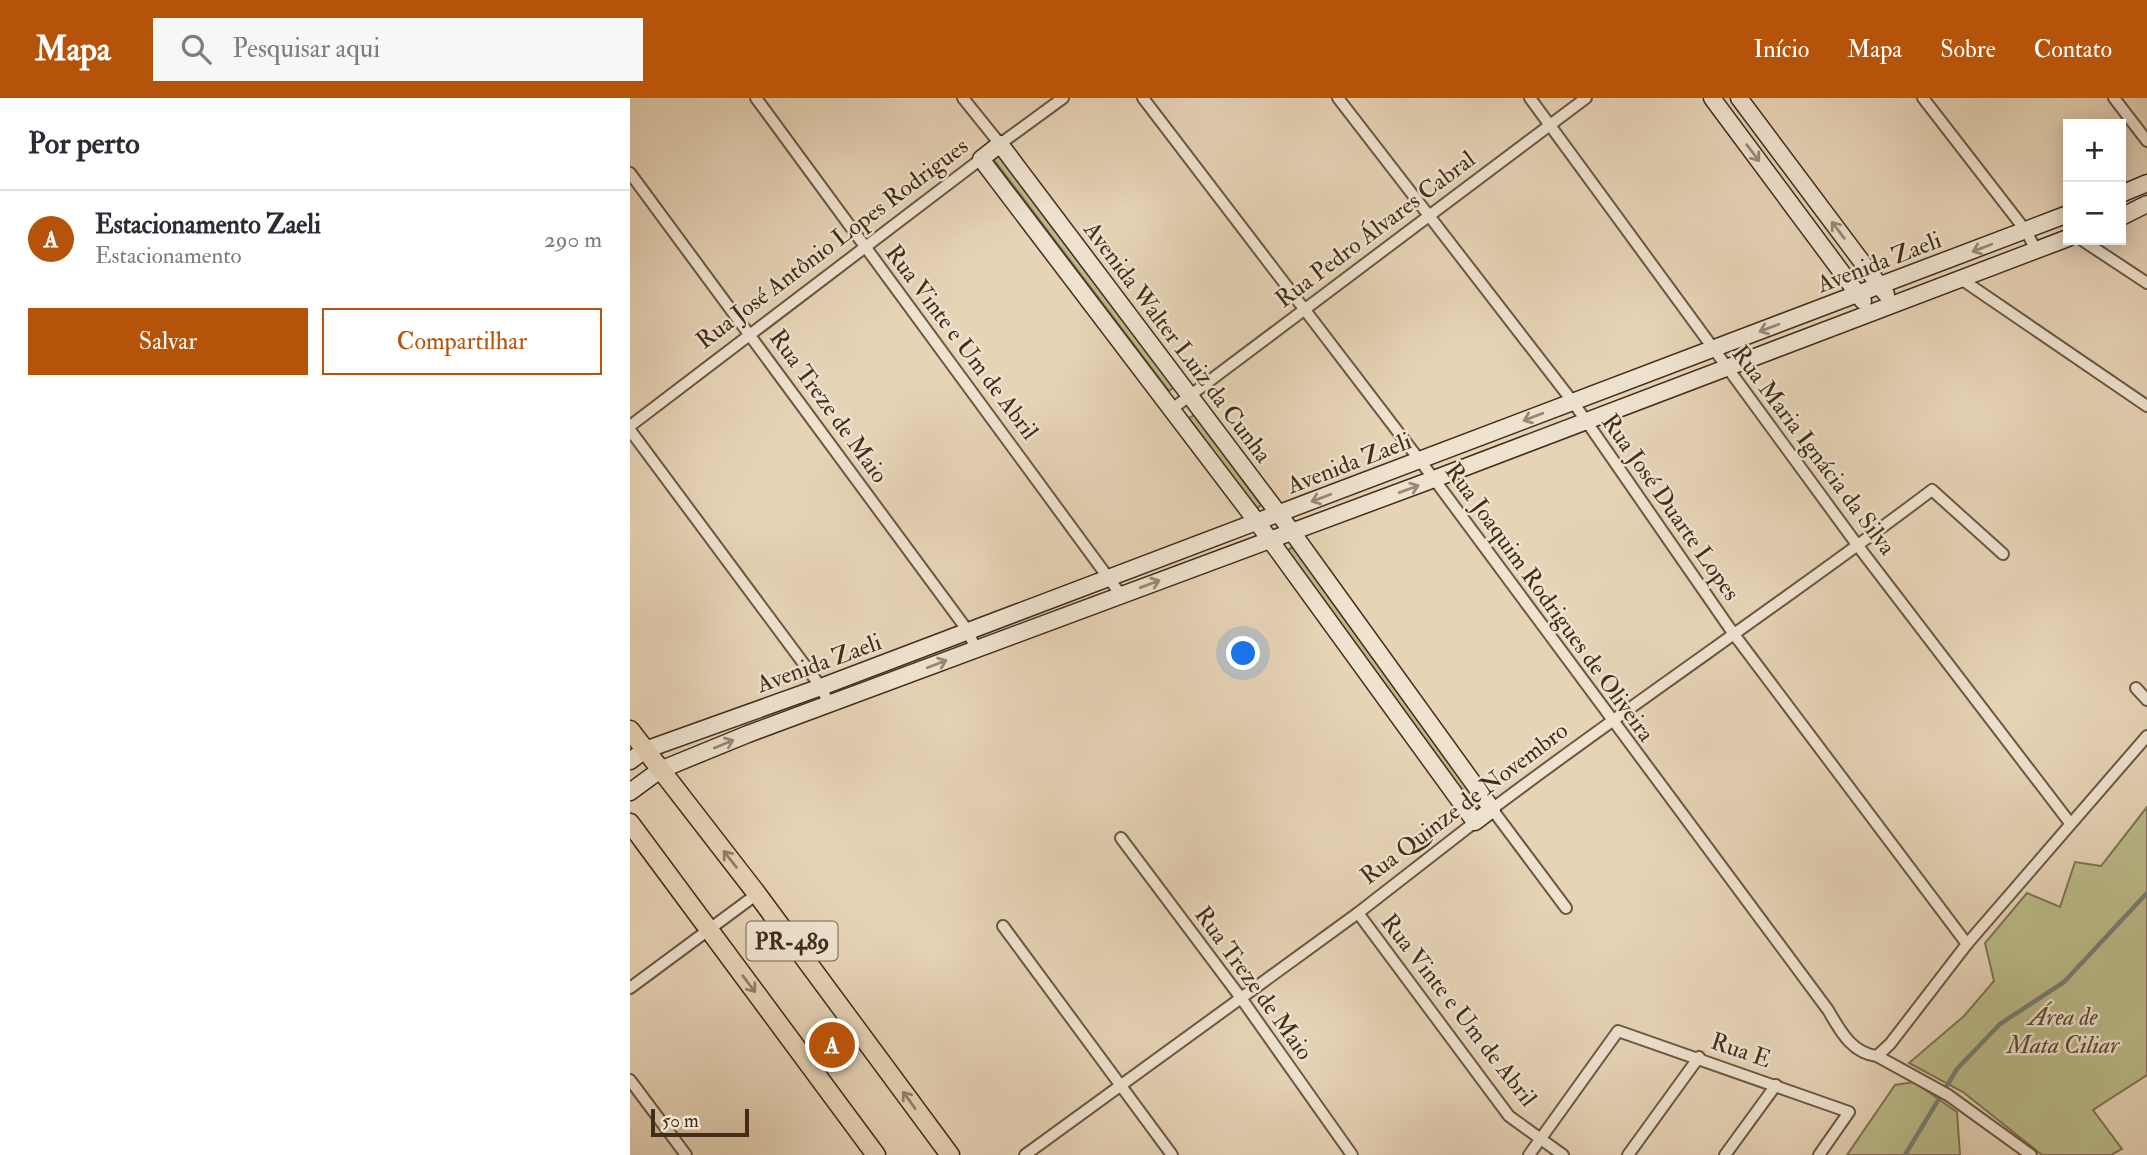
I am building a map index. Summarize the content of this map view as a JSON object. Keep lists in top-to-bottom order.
{
  "streets": {
    "main road": ["PR-489"],
    "street": [
      "Rua Pedro Álvares Cabral",
      "Rua José Antônio Lopes Rodrigues",
      "Avenida Zaeli",
      "Rua Vinte e Um de Abril",
      "Avenida Walter Luiz da Cunha",
      "Rua Treze de Maio",
      "Rua Maria Ignácia da Silva",
      "Rua José Duarte Lopes",
      "Rua Joaquim Rodrigues de Oliveira",
      "Rua Quinze de Novembro",
      "Rua E"
    ]
  },
  "crossings": [
    ["Rua Pedro Álvares Cabral", "Avenida Walter Luiz da Cunha"],
    ["Rua Pedro Álvares Cabral", "Rua Maria Ignácia da Silva"],
    ["Rua Pedro Álvares Cabral", "Rua José Duarte Lopes"],
    ["Rua Pedro Álvares Cabral", "Rua Joaquim Rodrigues de Oliveira"],
    ["Rua José Antônio Lopes Rodrigues", "Rua Vinte e Um de Abril"],
    ["Rua José Antônio Lopes Rodrigues", "Avenida Walter Luiz da Cunha"],
    ["Rua José Antônio Lopes Rodrigues", "Rua Treze de Maio"],
    ["Avenida Zaeli", "Rua Vinte e Um de Abril"],
    ["Avenida Zaeli", "Avenida Walter Luiz da Cunha"],
    ["Avenida Zaeli", "Rua Treze de Maio"],
    ["Avenida Zaeli", "Rua Maria Ignácia da Silva"],
    ["Avenida Zaeli", "Rua José Duarte Lopes"],
    ["Avenida Zaeli", "Rua Joaquim Rodrigues de Oliveira"],
    ["Avenida Zaeli", "PR-489"],
    ["Rua Vinte e Um de Abril", "Rua Quinze de Novembro"],
    ["Rua Vinte e Um de Abril", "Rua E"],
    ["Avenida Walter Luiz da Cunha", "Rua Quinze de Novembro"],
    ["Rua Treze de Maio", "Rua Quinze de Novembro"],
    ["Rua Maria Ignácia da Silva", "Rua Quinze de Novembro"],
    ["Rua José Duarte Lopes", "Rua Quinze de Novembro"],
    ["Rua Joaquim Rodrigues de Oliveira", "Rua Quinze de Novembro"]
  ],
  "parks": ["Área de Mata Ciliar"],
  "scale_bar": "50 m",
  "page": {
    "header": "Mapa",
    "search": "Pesquisar aqui",
    "nav": [
      "Início",
      "Mapa",
      "Sobre",
      "Contato"
    ],
    "heading": "Por perto",
    "map_buttons": ["+", "−"],
    "list": [
      {
        "mark": "A",
        "name": "Estacionamento Zaeli",
        "note": "Estacionamento",
        "value": "290 m"
      }
    ],
    "buttons": ["Salvar", "Compartilhar"],
    "pins": "A",
    "scale": "50 m"
  }
}
